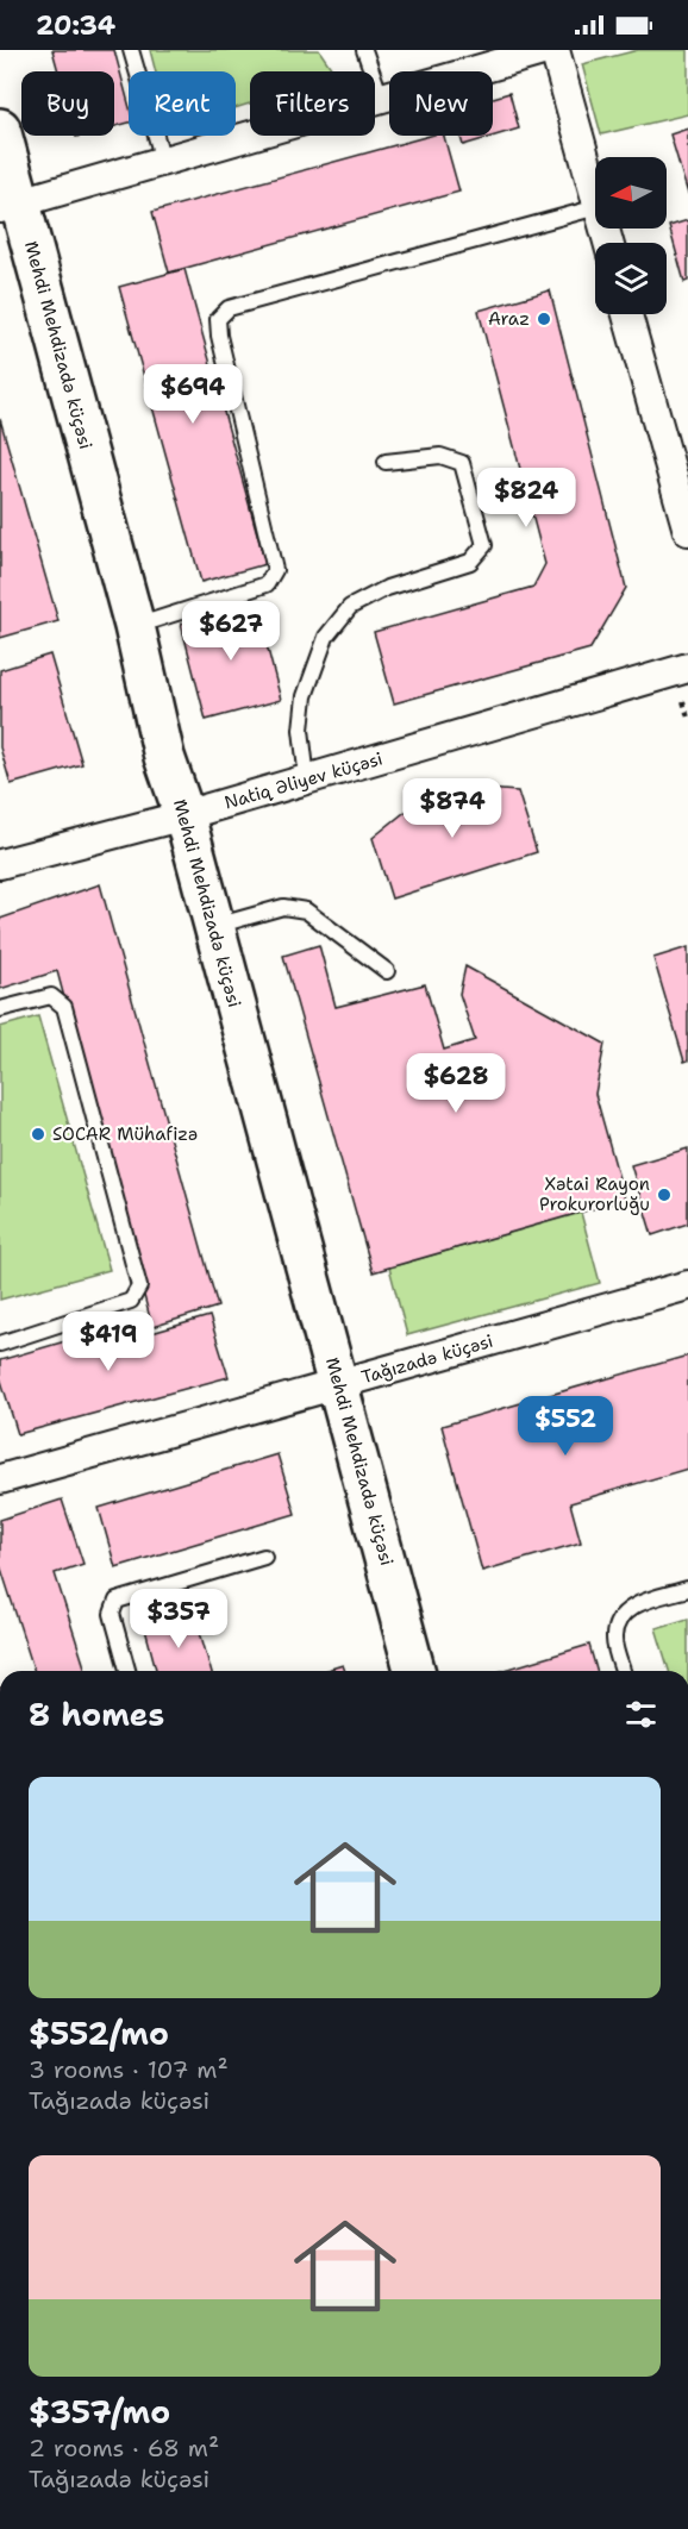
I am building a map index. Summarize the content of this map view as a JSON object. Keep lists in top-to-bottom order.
{
  "streets": {
    "street": ["Mehdi Mehdizadə küçəsi", "Natiq Əliyev küçəsi", "Tağızadə küçəsi"]
  },
  "crossings": [
    ["Mehdi Mehdizadə küçəsi", "Natiq Əliyev küçəsi"],
    ["Mehdi Mehdizadə küçəsi", "Tağızadə küçəsi"]
  ],
  "places": ["Araz", "SOCAR Mühafizə", "Xətai Rayon Prokurorluğu"],
  "north": "left",
  "page": {
    "status": "20:34",
    "chip": [
      "Buy",
      "Rent",
      "Filters",
      "New"
    ],
    "price": [
      "$694",
      "$824",
      "$627",
      "$874",
      "$628",
      "$419",
      "$552",
      "$357"
    ],
    "heading": "8 homes",
    "list": [
      {
        "name": "$552/mo",
        "note": "3 rooms · 107 m² · Tağızadə küçəsi"
      },
      {
        "name": "$357/mo",
        "note": "2 rooms · 68 m² · Tağızadə küçəsi"
      }
    ]
  }
}
